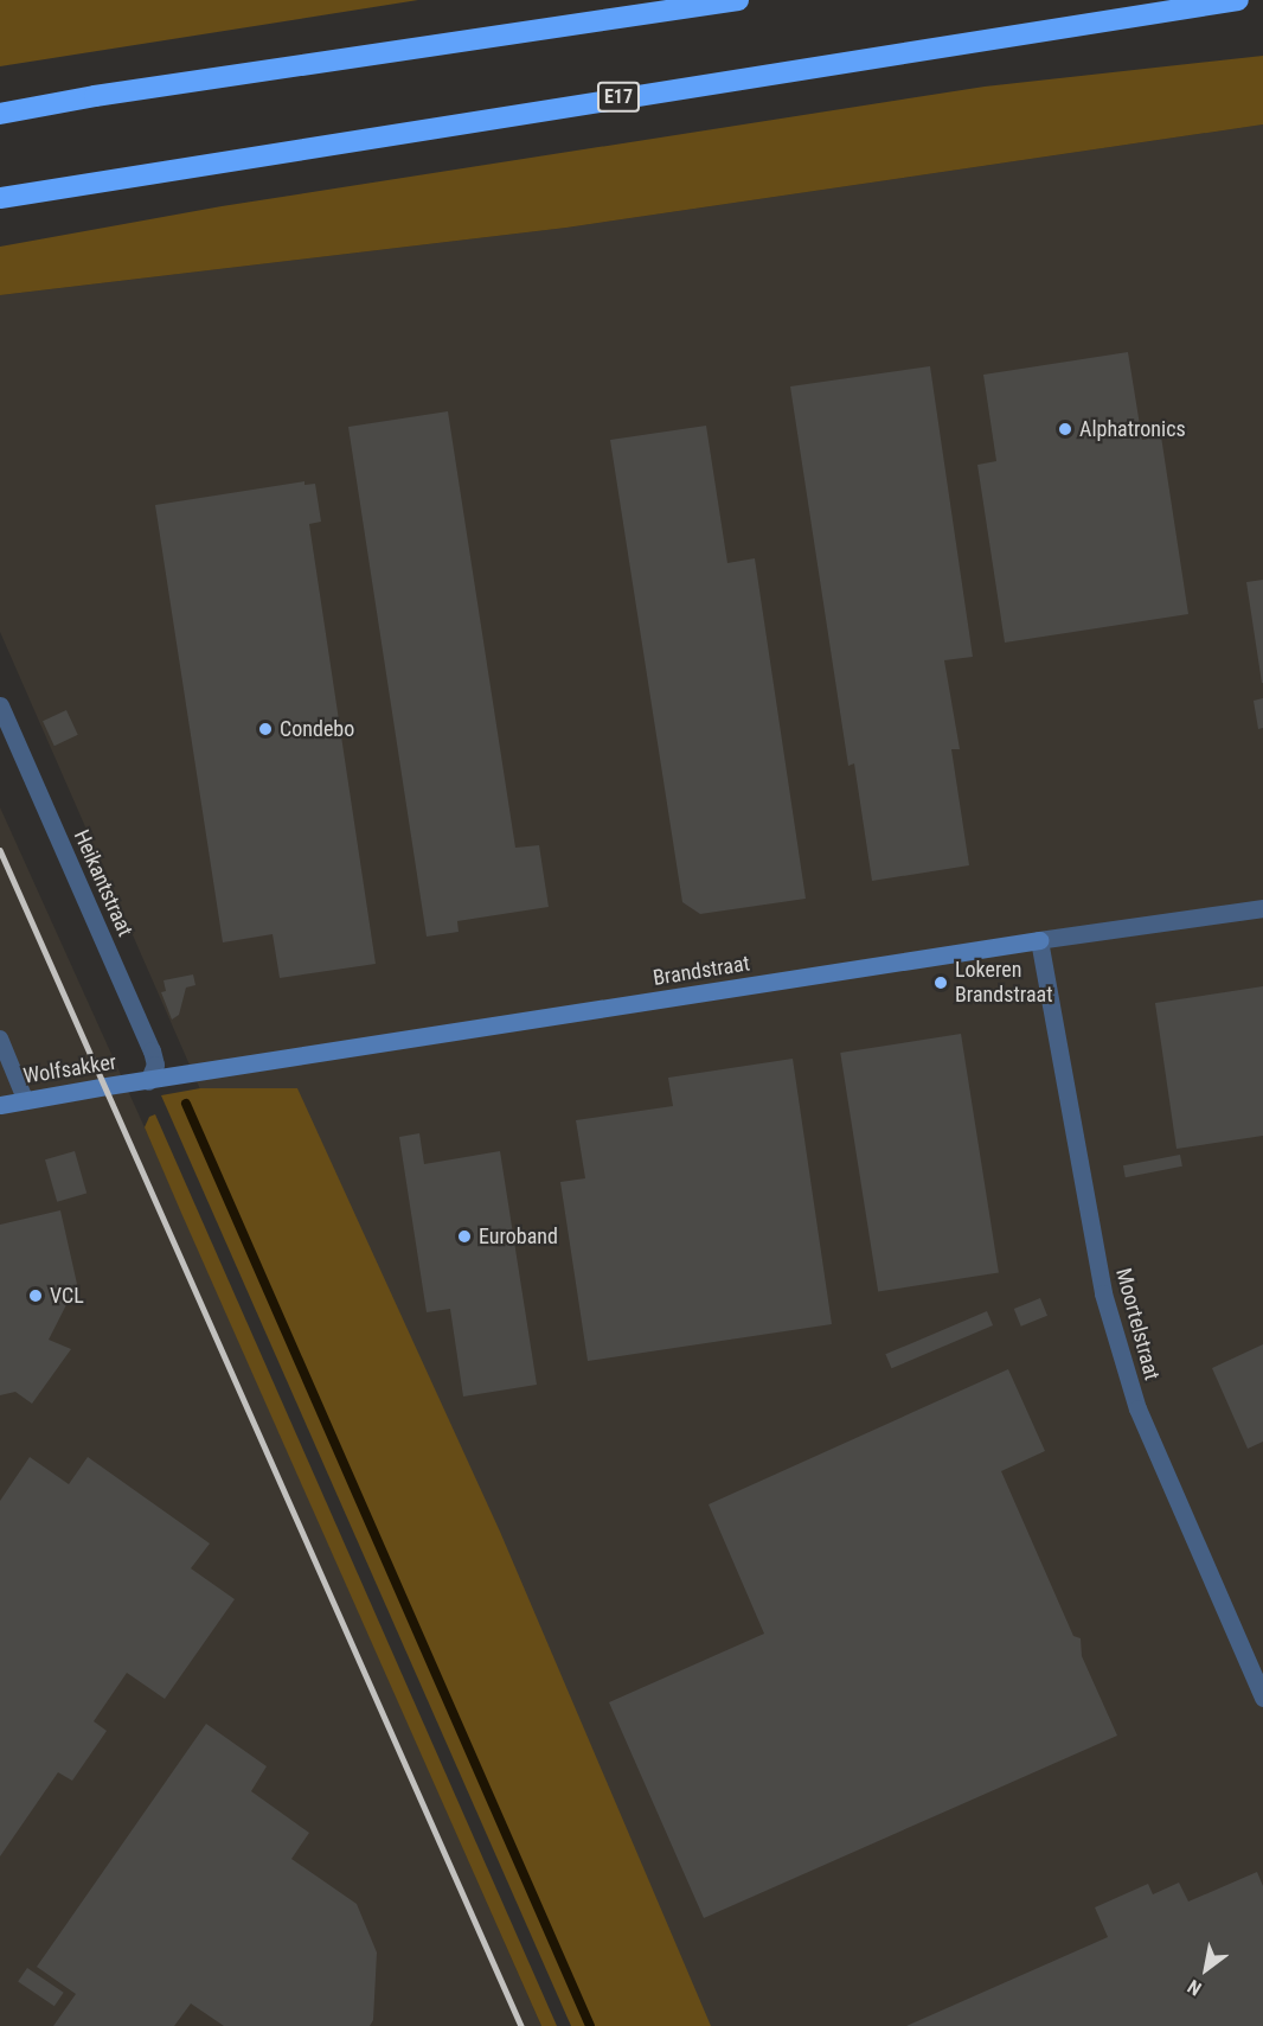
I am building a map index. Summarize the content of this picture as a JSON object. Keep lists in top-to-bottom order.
{
  "streets": {
    "highway": ["E17"],
    "street": [
      "Heikantstraat",
      "Brandstraat",
      "Wolfsakker",
      "Moortelstraat"
    ]
  },
  "crossings": [
    ["Heikantstraat", "Brandstraat"],
    ["Heikantstraat", "Wolfsakker"],
    ["Brandstraat", "Wolfsakker"],
    ["Brandstraat", "Moortelstraat"]
  ],
  "places": [
    "Alphatronics",
    "Condebo",
    "Lokeren Brandstraat",
    "Euroband",
    "VCL"
  ],
  "north": "bottom left"
}
